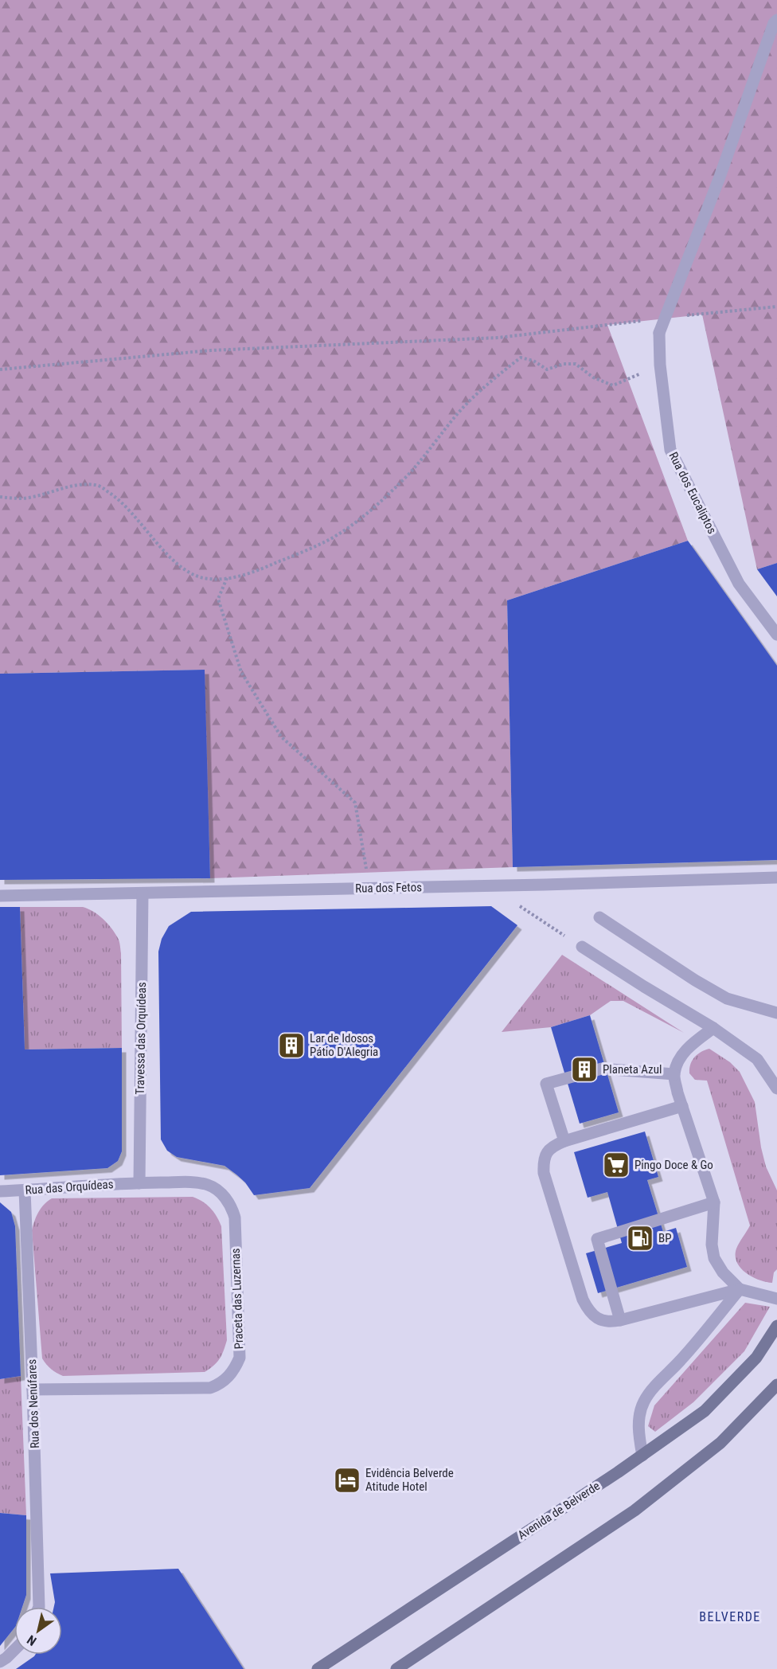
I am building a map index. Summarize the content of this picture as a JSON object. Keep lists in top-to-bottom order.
{
  "streets": {
    "main road": ["Avenida de Belverde"],
    "street": [
      "Rua dos Eucaliptos",
      "Rua dos Fetos",
      "Travessa das Orquídeas",
      "Rua das Orquídeas",
      "Praceta das Luzernas",
      "Rua dos Nenúfares"
    ]
  },
  "crossings": [
    ["Rua dos Fetos", "Travessa das Orquídeas"],
    ["Travessa das Orquídeas", "Rua das Orquídeas"],
    ["Travessa das Orquídeas", "Praceta das Luzernas"],
    ["Rua das Orquídeas", "Praceta das Luzernas"],
    ["Rua das Orquídeas", "Rua dos Nenúfares"],
    ["Praceta das Luzernas", "Rua dos Nenúfares"]
  ],
  "districts": ["BELVERDE"],
  "places": {
    "building": ["Lar de Idosos Pátio D'Alegria", "Planeta Azul"],
    "supermarket": ["Pingo Doce & Go"],
    "fuel station": ["BP"],
    "hotel": ["Evidência Belverde Atitude Hotel"]
  },
  "north": "bottom left"
}
